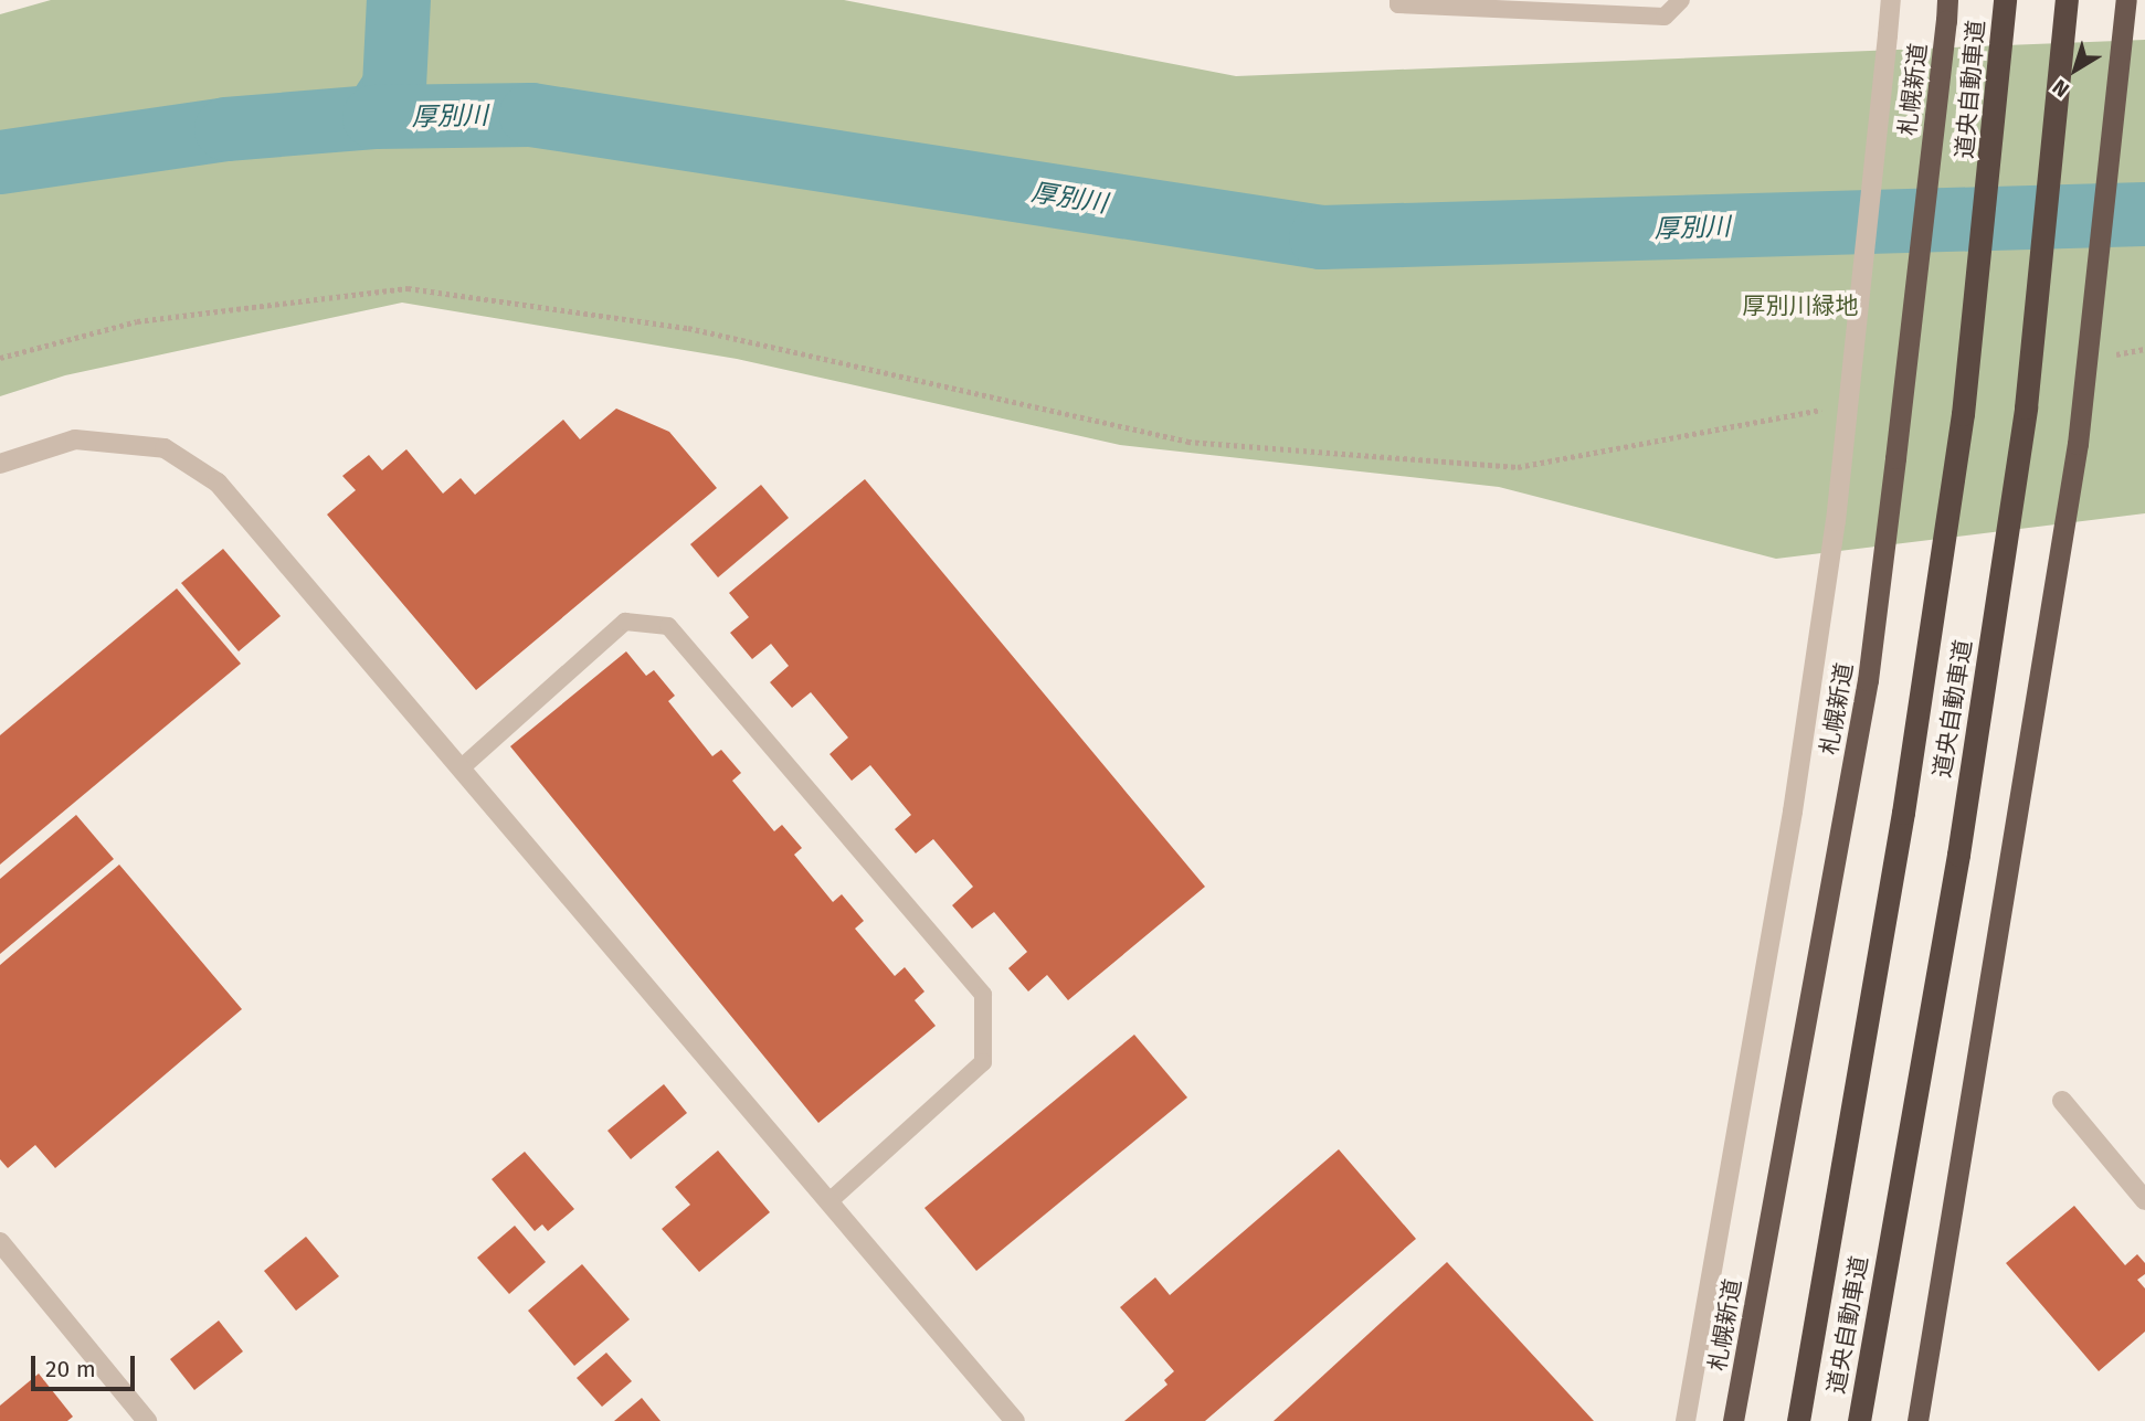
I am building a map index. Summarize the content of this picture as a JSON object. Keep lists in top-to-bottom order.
{
  "streets": {
    "highway": ["札幌新道", "道央自動車道"]
  },
  "water": ["厚別川"],
  "parks": ["厚別川緑地"],
  "scale_bar": "20 m",
  "north": "bottom left"
}
